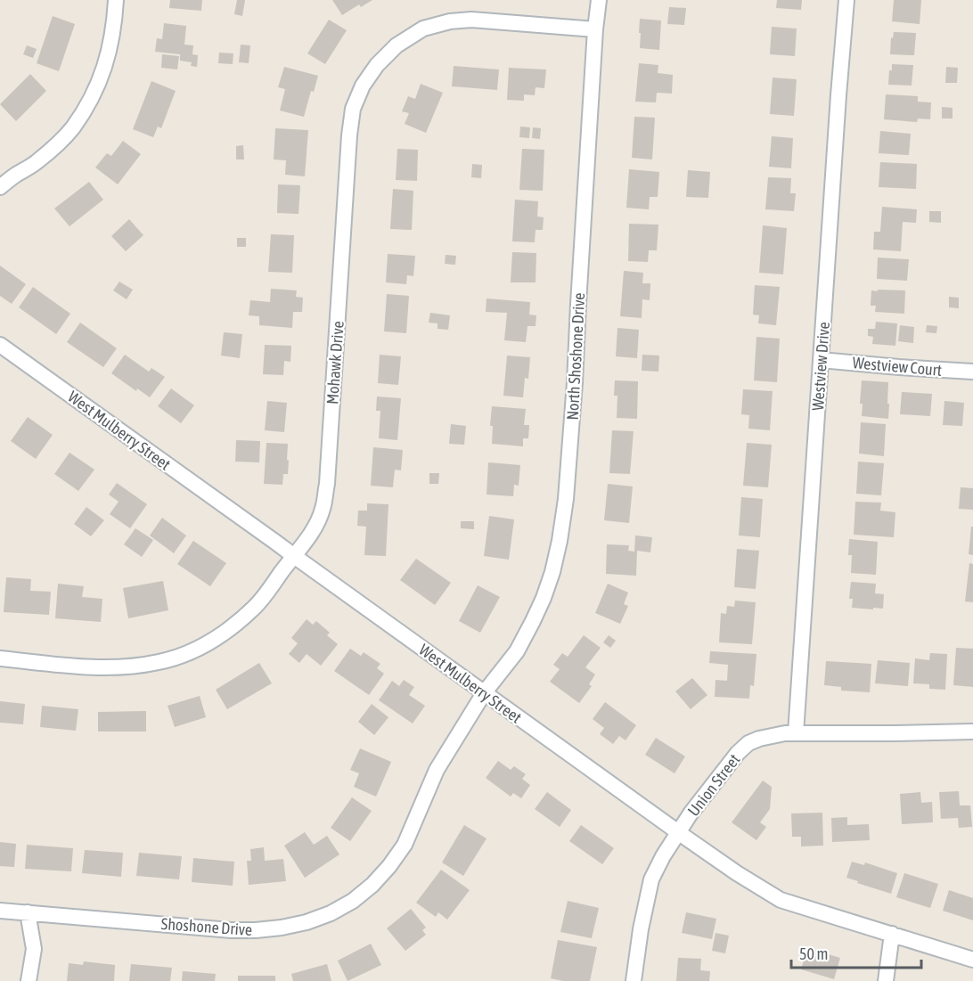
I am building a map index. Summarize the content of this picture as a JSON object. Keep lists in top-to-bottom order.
{
  "streets": {
    "street": [
      "North Shoshone Drive",
      "Mohawk Drive",
      "Westview Drive",
      "Westview Court",
      "West Mulberry Street",
      "Union Street",
      "Shoshone Drive"
    ]
  },
  "crossings": [
    ["North Shoshone Drive", "Mohawk Drive"],
    ["North Shoshone Drive", "West Mulberry Street"],
    ["North Shoshone Drive", "Shoshone Drive"],
    ["Mohawk Drive", "West Mulberry Street"],
    ["Westview Drive", "Westview Court"],
    ["Westview Drive", "Union Street"],
    ["West Mulberry Street", "Union Street"],
    ["West Mulberry Street", "Shoshone Drive"]
  ],
  "scale_bar": "50 m"
}
